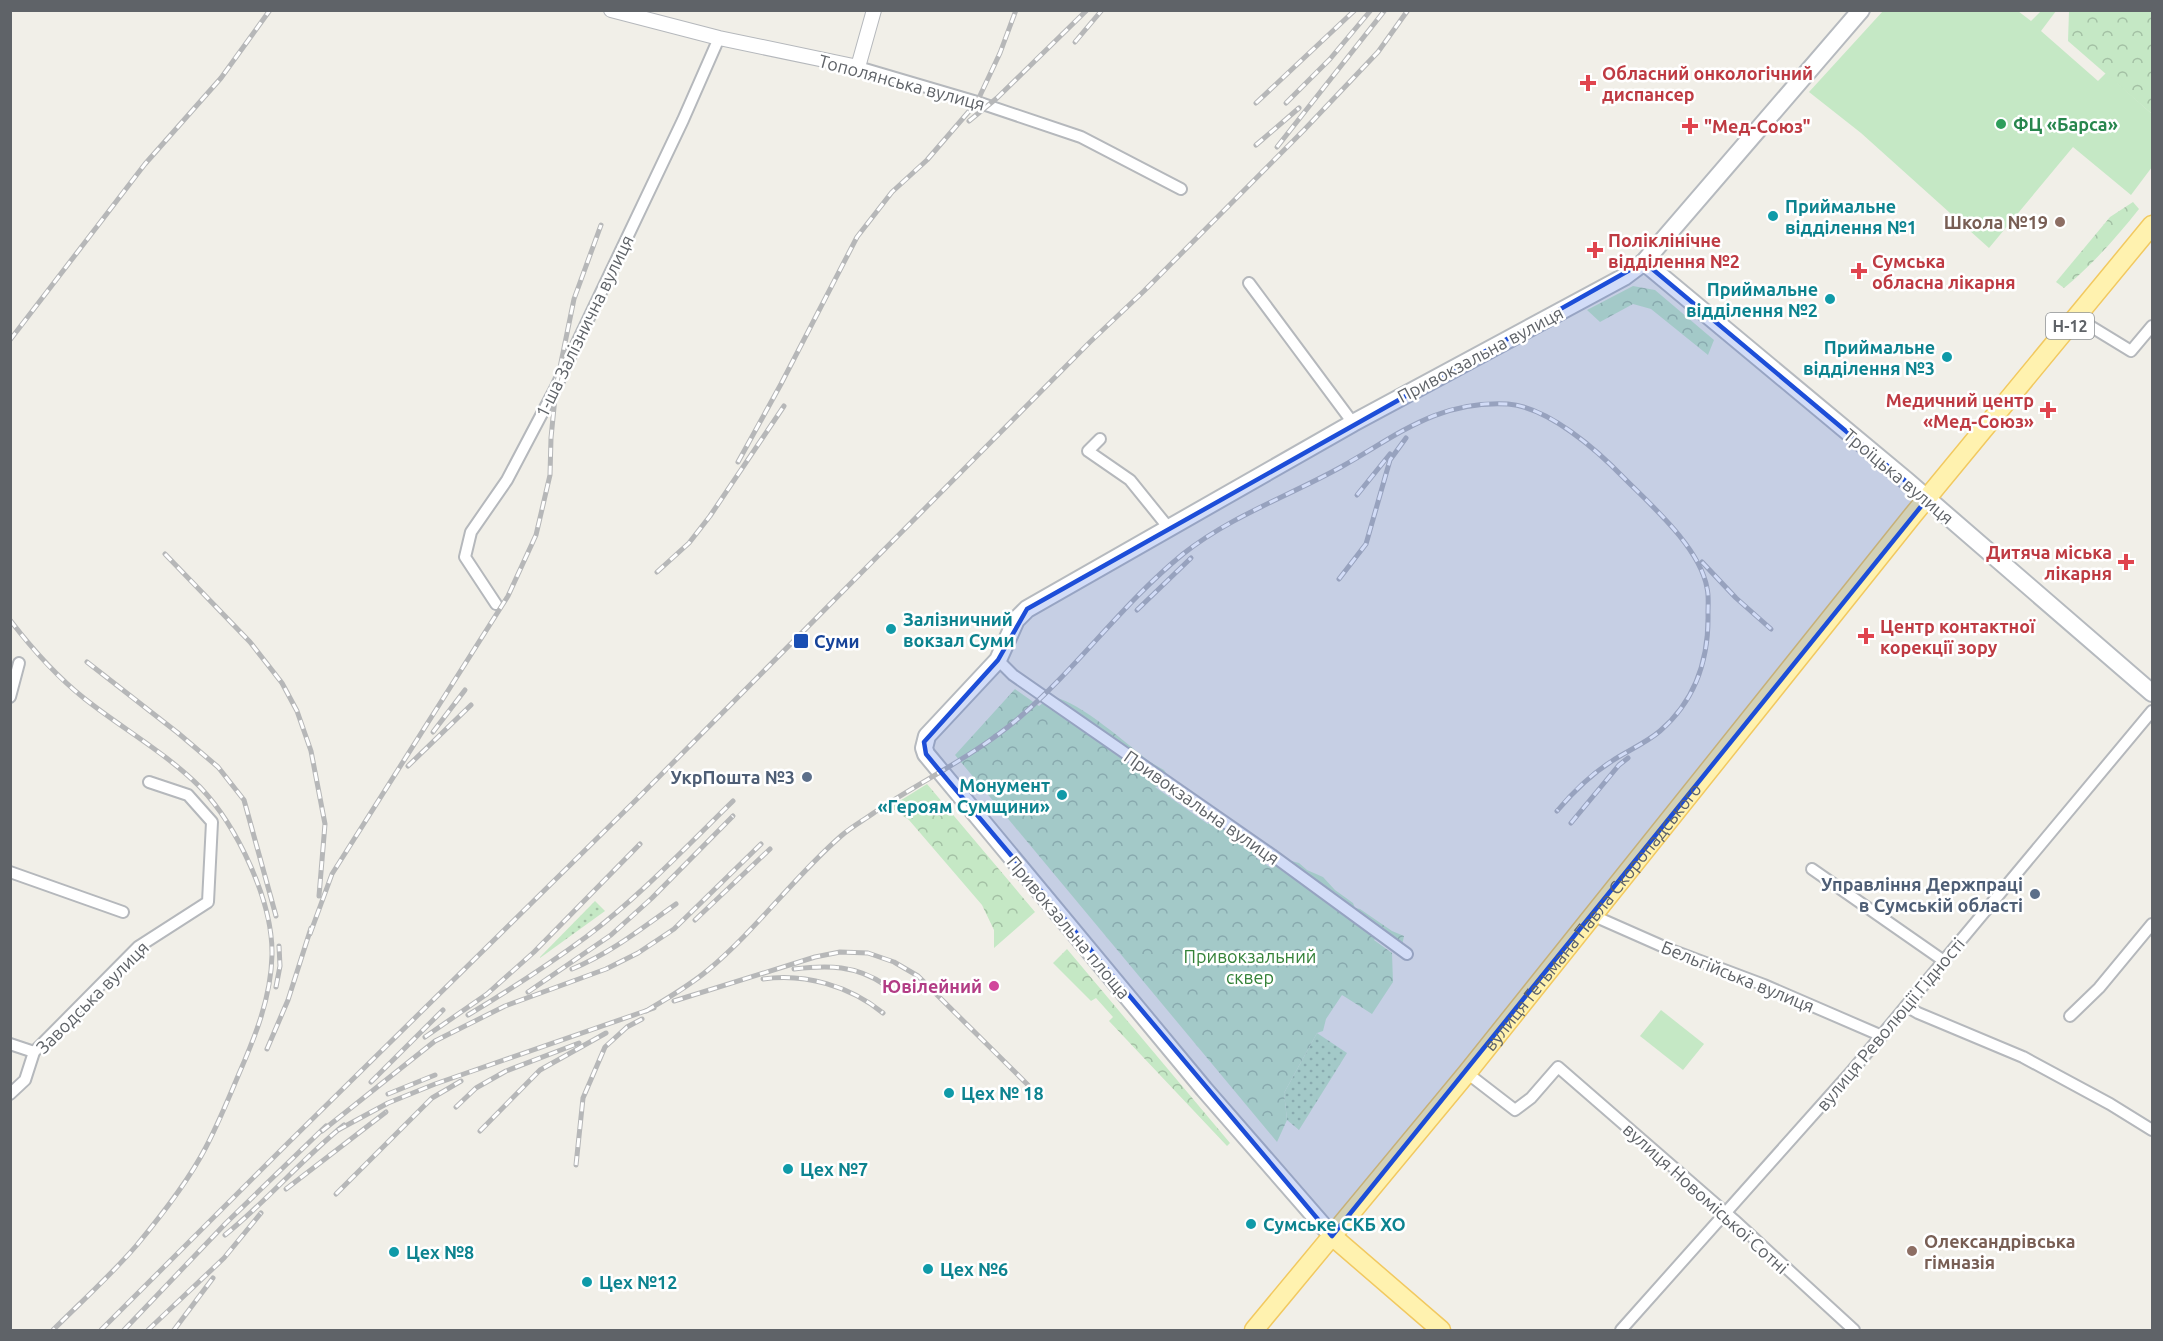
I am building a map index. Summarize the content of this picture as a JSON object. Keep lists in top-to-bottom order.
{
  "streets": {
    "main road": [
      "Н-12",
      "Привокзальна вулиця",
      "Троїцька вулиця",
      "вулиця Гетьмана Павла Скоропадського",
      "Привокзальна площа"
    ],
    "street": [
      "Тополянська вулиця",
      "1-ша Залізнична вулиця",
      "Бельгійська вулиця",
      "Заводська вулиця",
      "вулиця Революції Гідності",
      "вулиця Новоміської Сотні"
    ]
  },
  "crossings": [
    ["Тополянська вулиця", "1-ша Залізнична вулиця"],
    ["Н-12", "Троїцька вулиця"],
    ["Н-12", "вулиця Гетьмана Павла Скоропадського"],
    ["Привокзальна вулиця", "Троїцька вулиця"],
    ["Привокзальна вулиця", "Привокзальна площа"],
    ["Троїцька вулиця", "вулиця Гетьмана Павла Скоропадського"],
    ["вулиця Гетьмана Павла Скоропадського", "Привокзальна площа"],
    ["вулиця Гетьмана Павла Скоропадського", "Бельгійська вулиця"],
    ["вулиця Гетьмана Павла Скоропадського", "вулиця Новоміської Сотні"],
    ["Бельгійська вулиця", "вулиця Революції Гідності"],
    ["вулиця Революції Гідності", "вулиця Новоміської Сотні"]
  ],
  "parks": ["Привокзальний сквер"],
  "places": {
    "health": [
      "Обласний онкологічний диспансер",
      "\"Мед-Союз\"",
      "Поліклінічне відділення №2",
      "Сумська обласна лікарня",
      "Медичний центр «Мед-Союз»",
      "Дитяча міська лікарня",
      "Центр контактної корекції зору"
    ],
    "other": [
      "ФЦ «Барса»",
      "Приймальне відділення №1",
      "Школа №19",
      "Приймальне відділення №2",
      "Приймальне відділення №3",
      "Залізничний вокзал Суми",
      "УкрПошта №3",
      "Монумент «Героям Сумщини»",
      "Управління Держпраці в Сумській області",
      "Ювілейний",
      "Цех № 18",
      "Цех №7",
      "Сумське СКБ ХО",
      "Олександрівська гімназія",
      "Цех №8",
      "Цех №6",
      "Цех №12"
    ],
    "transit": ["Суми"]
  }
}
